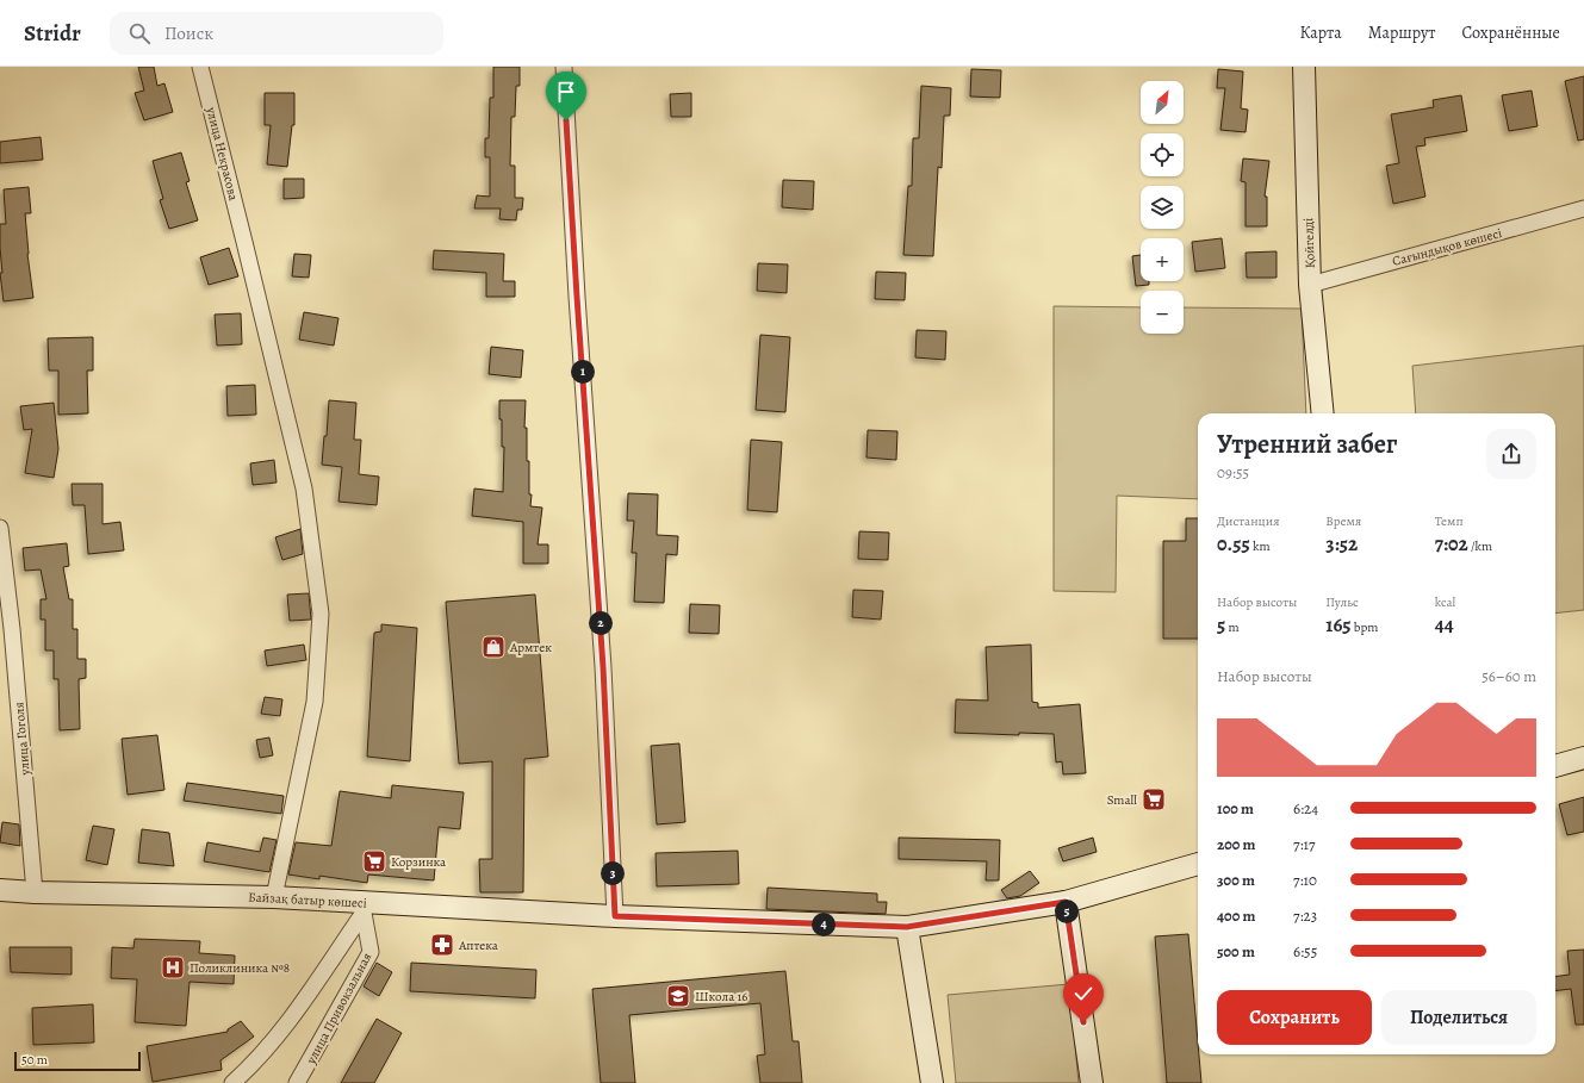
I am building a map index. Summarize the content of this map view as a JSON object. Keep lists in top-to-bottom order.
{
  "streets": {
    "main road": ["Қойгелді", "Байзақ батыр көшесі"],
    "street": [
      "улица Некрасова",
      "Сағындықов көшесі",
      "улица Гоголя",
      "улица Привокзальная"
    ]
  },
  "crossings": [
    ["улица Некрасова", "Байзақ батыр көшесі"],
    ["Қойгелді", "Сағындықов көшесі"],
    ["улица Гоголя", "Байзақ батыр көшесі"],
    ["Байзақ батыр көшесі", "улица Привокзальная"]
  ],
  "places": {
    "shop": ["Армтек"],
    "supermarket": ["Small", "Корзинка"],
    "pharmacy": ["Аптека"],
    "hospital": ["Поликлиника №8"],
    "school or university": ["Школа 16"]
  },
  "scale_bar": "50 m",
  "north": "top right",
  "page": {
    "header": "Stridr",
    "search": "Поиск",
    "nav": ["Карта", "Маршрут", "Сохранённые"],
    "map_buttons": ["+", "−"],
    "pins": [
      "1",
      "2",
      "3",
      "5",
      "4"
    ],
    "heading": ["Утренний забег", "09:55"],
    "stats": [
      ["Дистанция", "0.55 km"],
      ["Время", "3:52"],
      ["Темп", "7:02 /km"],
      ["Набор высоты", "5 m"],
      ["Пульс", "165 bpm"],
      ["kcal", "44"]
    ],
    "chart": ["Набор высоты", "56–60 m"],
    "list": [
      {
        "name": "100 m",
        "note": "6:24"
      },
      {
        "name": "200 m",
        "note": "7:17"
      },
      {
        "name": "300 m",
        "note": "7:10"
      },
      {
        "name": "400 m",
        "note": "7:23"
      },
      {
        "name": "500 m",
        "note": "6:55"
      }
    ],
    "buttons": ["Сохранить", "Поделиться"],
    "scale": "50 m"
  }
}
